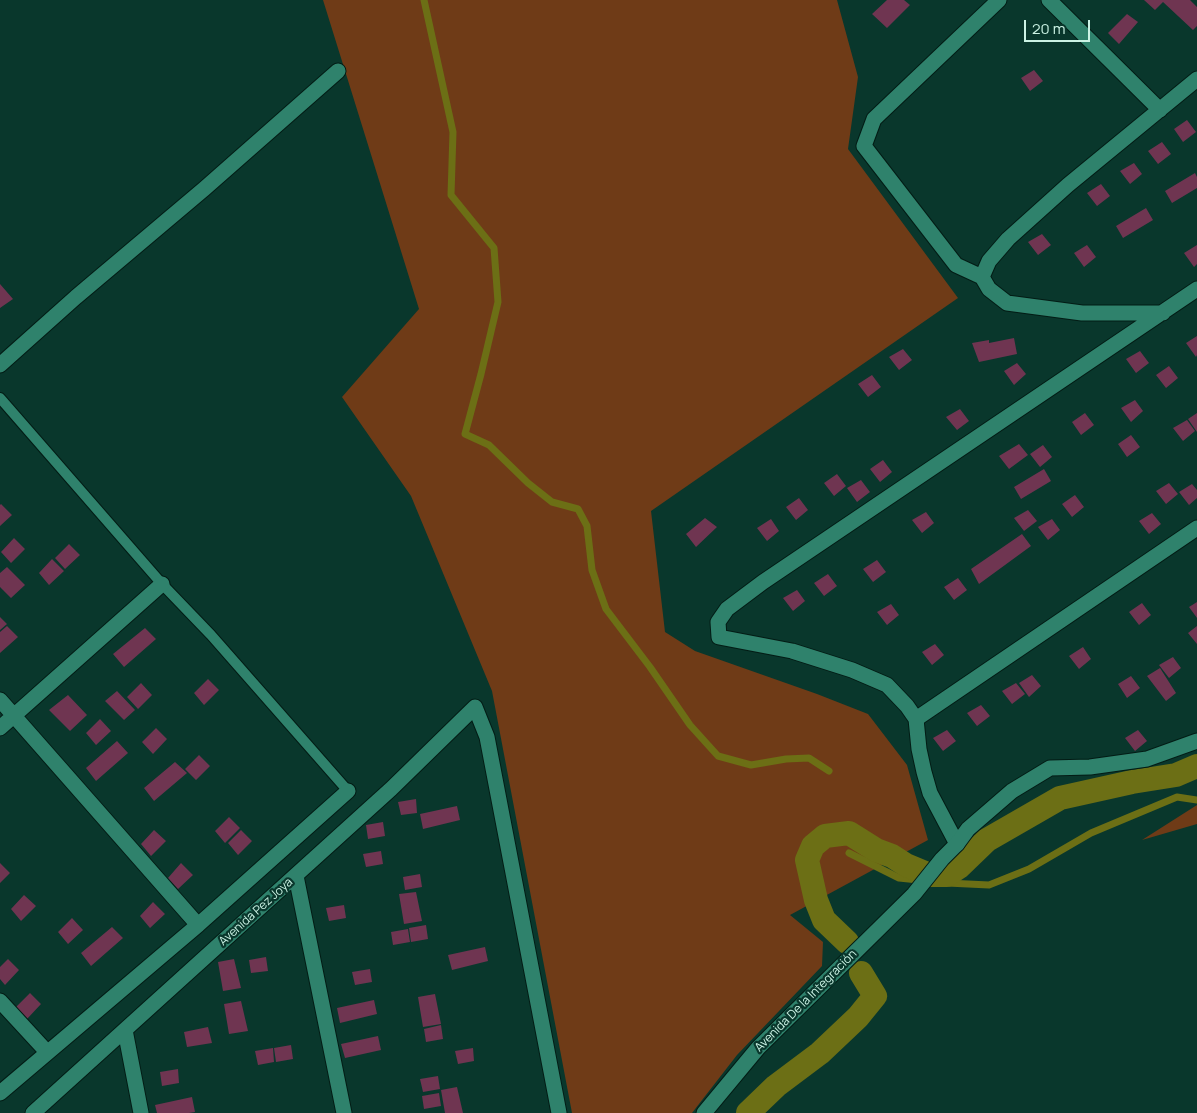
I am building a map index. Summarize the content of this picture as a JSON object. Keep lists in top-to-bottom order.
{
  "streets": {
    "street": ["Avenida Pez Joya", "Avenida De la Integración"]
  },
  "scale_bar": "20 m"
}
